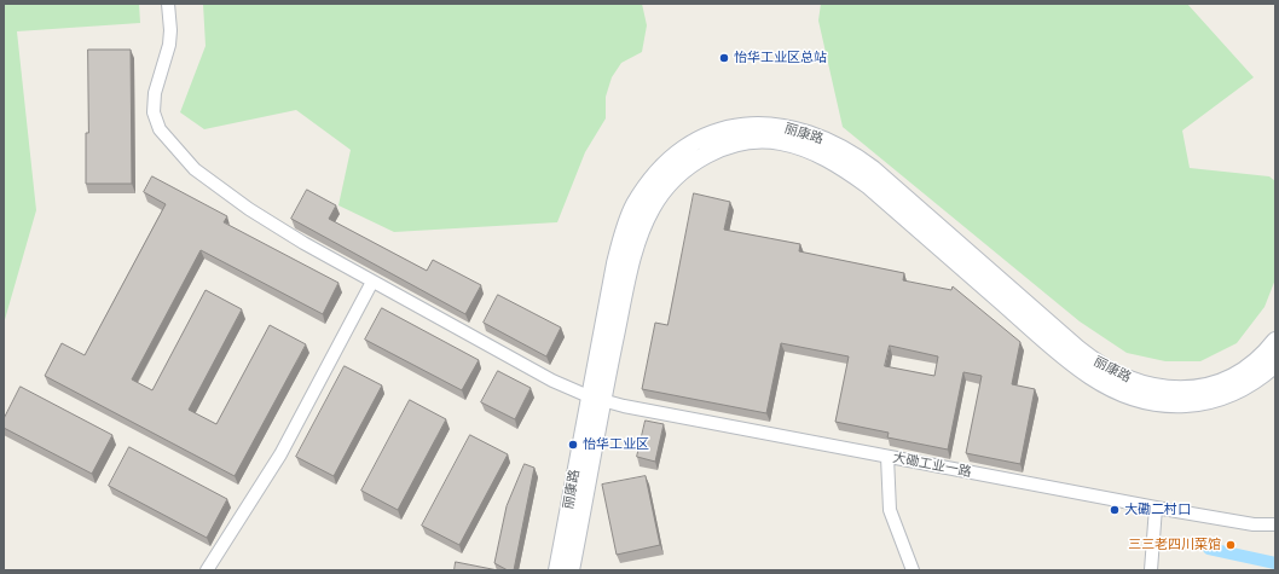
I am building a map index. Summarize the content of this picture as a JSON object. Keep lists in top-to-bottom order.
{
  "streets": {
    "street": ["丽康路", "大磡工业一路"]
  },
  "crossings": [
    ["丽康路", "大磡工业一路"]
  ],
  "places": [
    "怡华工业区总站",
    "怡华工业区",
    "大磡二村口",
    "三三老四川菜馆"
  ]
}
